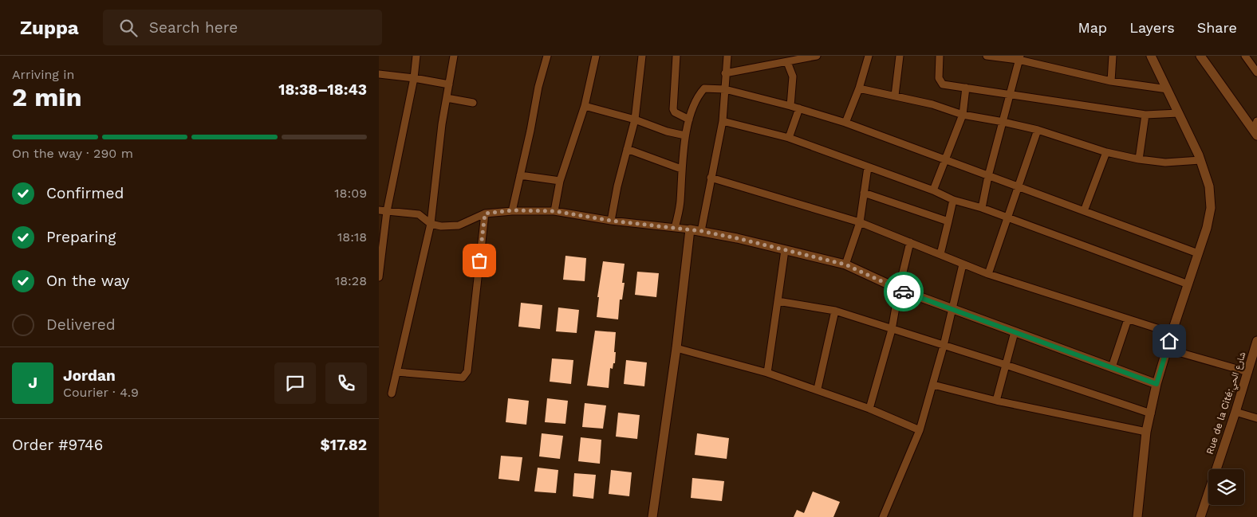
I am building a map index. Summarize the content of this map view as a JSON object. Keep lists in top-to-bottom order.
{
  "streets": {
    "street": ["Rue de la Cité;شارع الحي"]
  },
  "page": {
    "header": "Zuppa",
    "search": "Search here",
    "nav": ["Map", "Layers", "Share"],
    "heading": ["2 min", "Arriving in", "18:38–18:43"],
    "panel": [
      "Jordan",
      "Courier · 4.9",
      "Order #9746",
      "$17.82"
    ],
    "bar": "On the way · 290 m",
    "list": [
      ["Confirmed", "18:09"],
      ["Preparing", "18:18"],
      ["On the way", "18:28"],
      "Delivered"
    ],
    "round": "J"
  }
}
